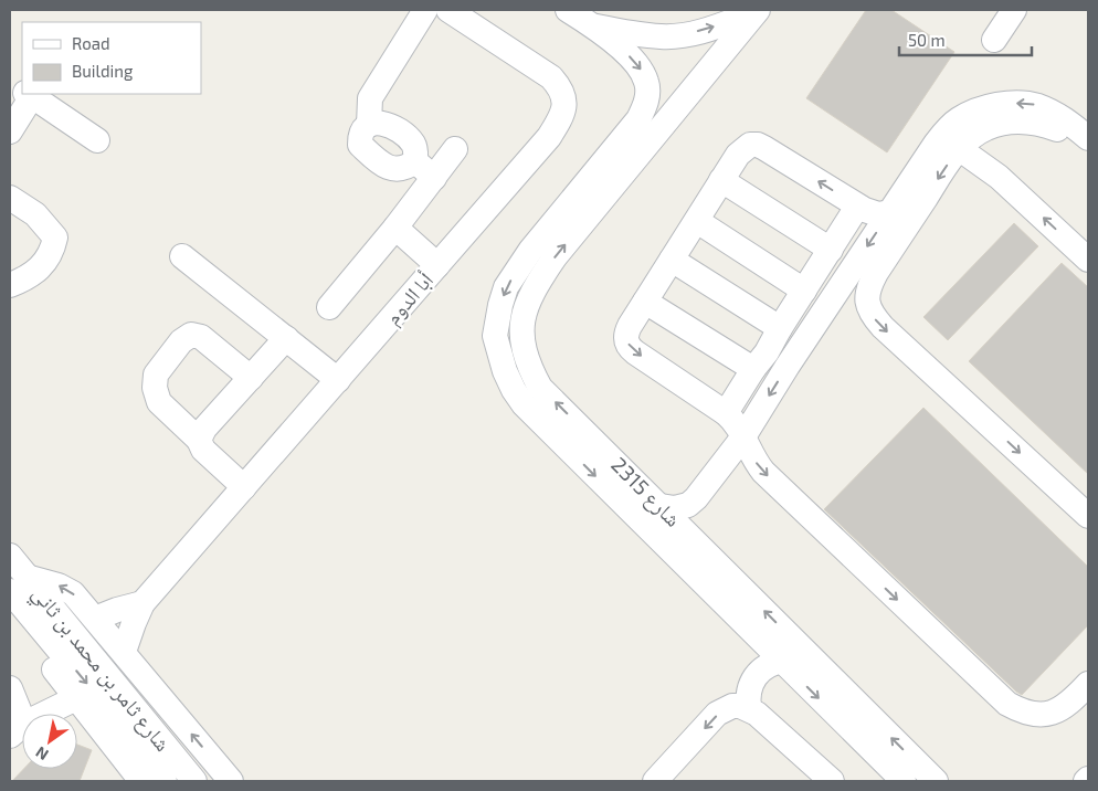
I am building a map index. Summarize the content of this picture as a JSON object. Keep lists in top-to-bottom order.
{
  "streets": {
    "street": ["أبا الدوم", "شارع 2315", "شارع ثامر بن محمد بن ثاني"]
  },
  "legend": ["Road", "Building"],
  "scale_bar": "50 m",
  "north": "bottom left"
}
